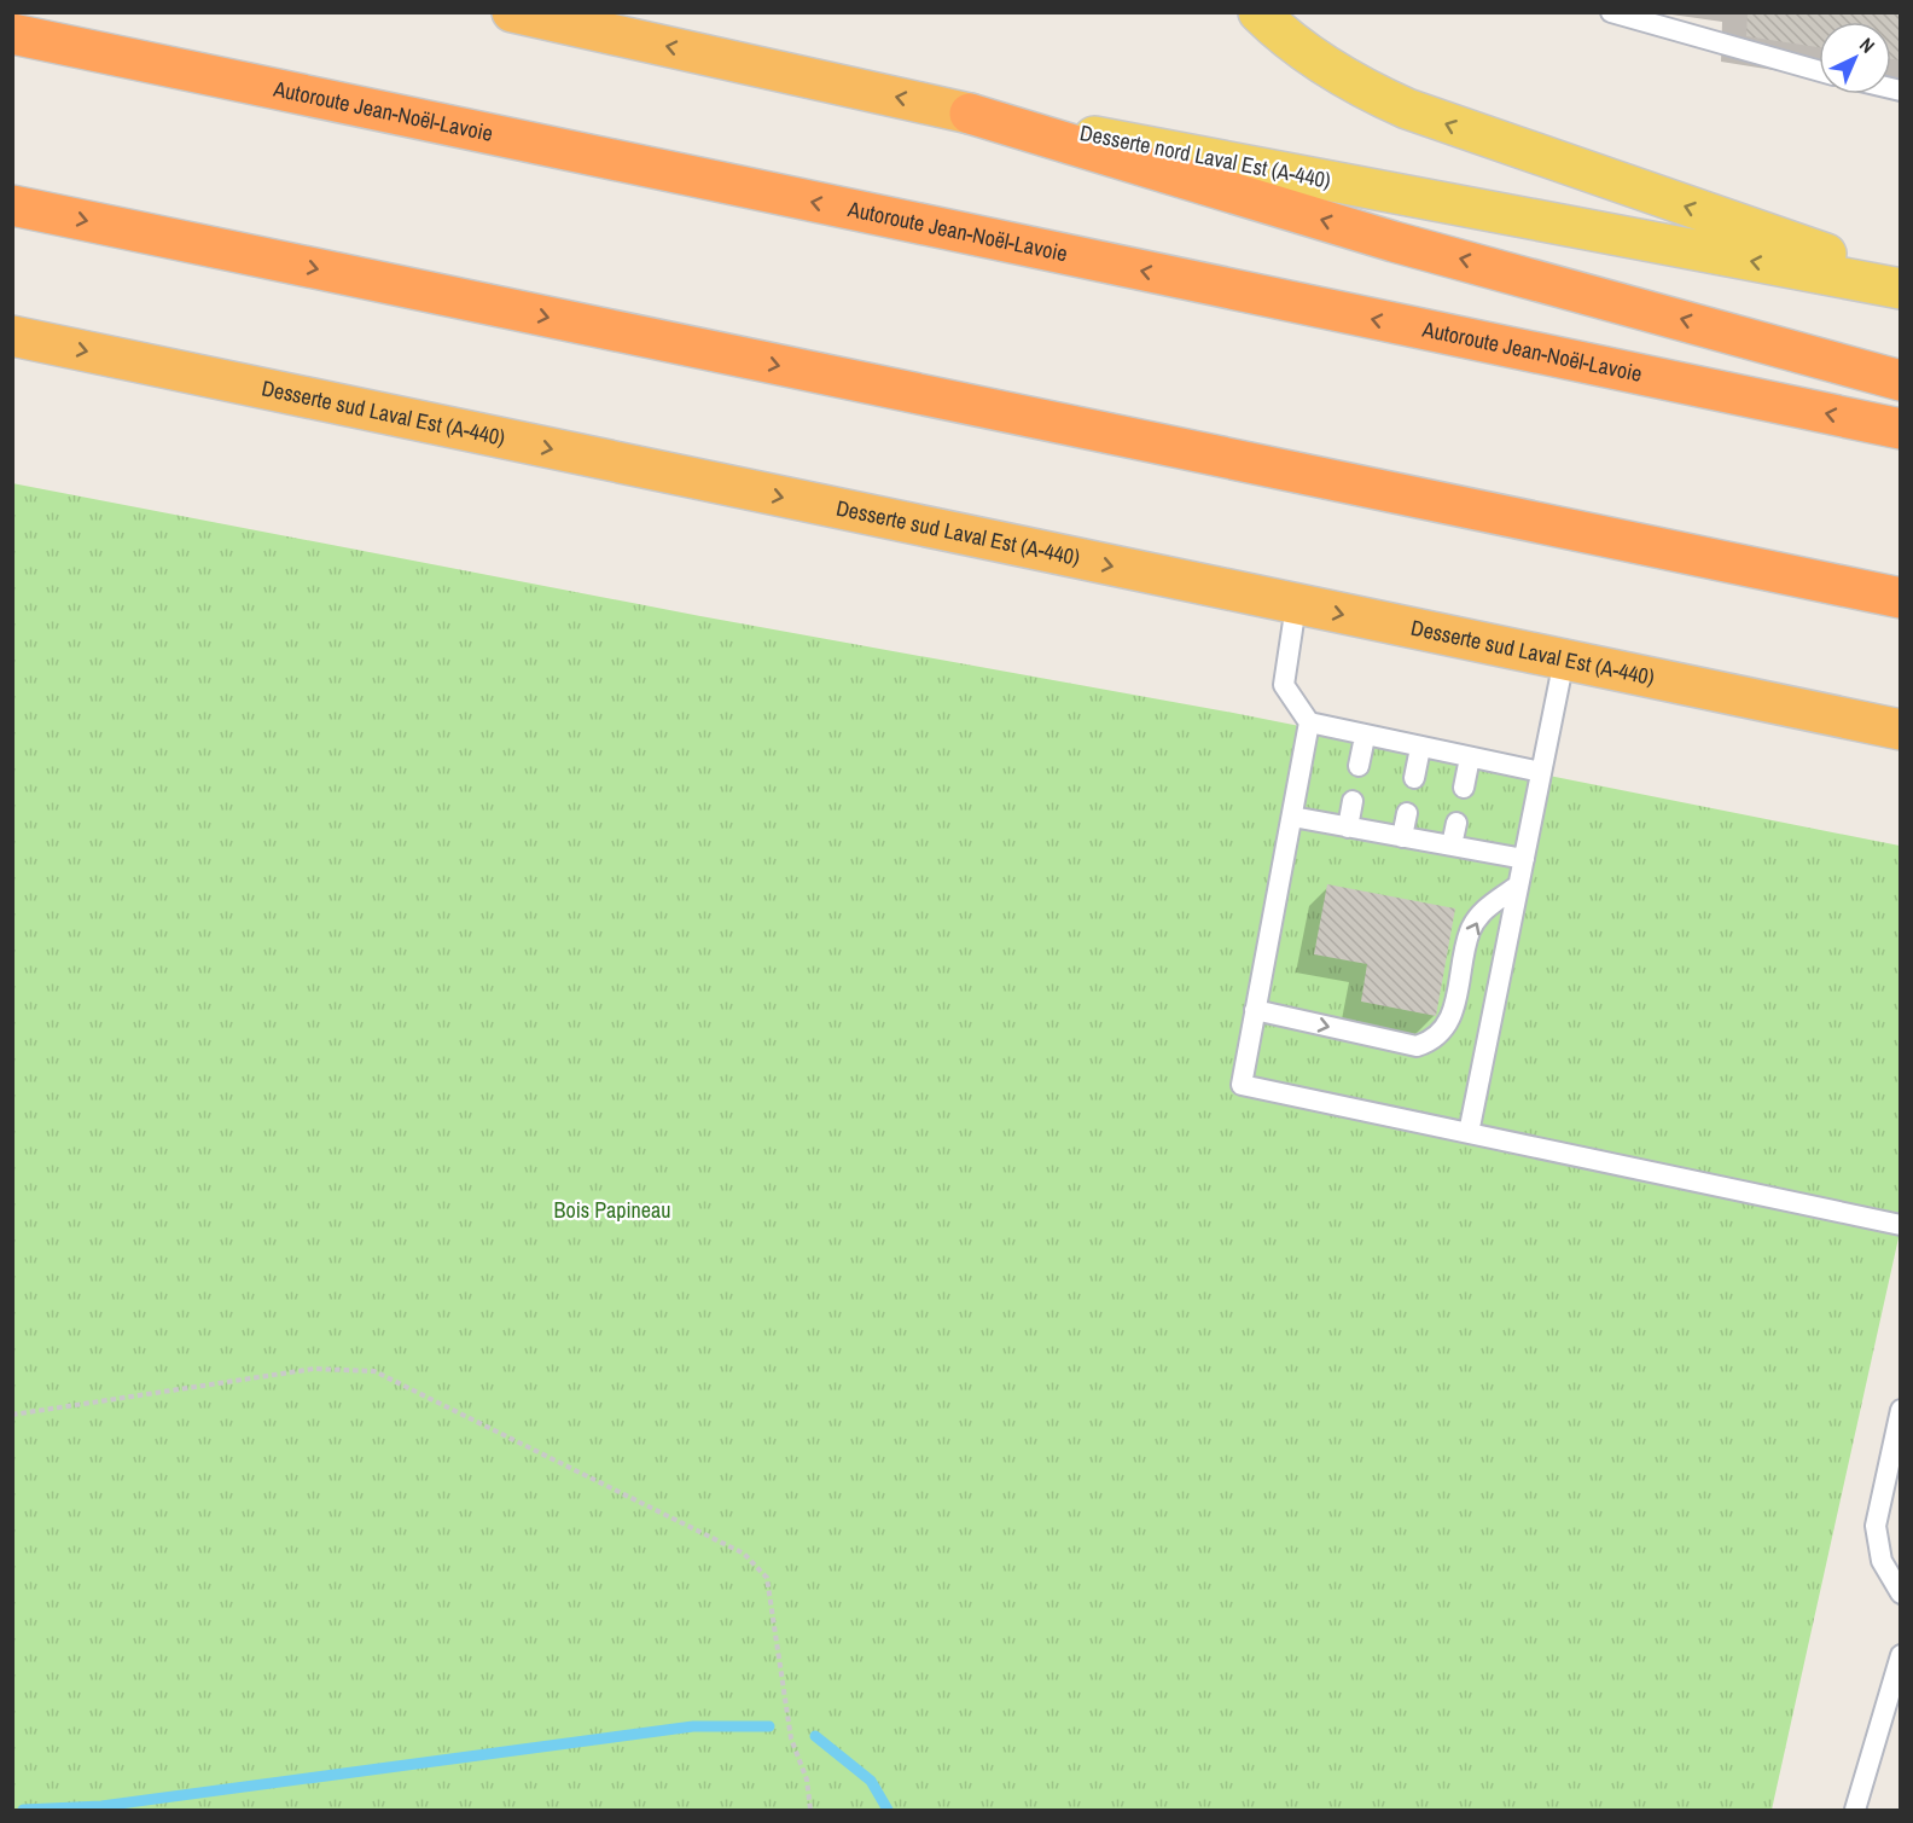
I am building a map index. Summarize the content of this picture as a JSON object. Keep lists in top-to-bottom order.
{
  "streets": {
    "highway": ["Autoroute Jean-Noël-Lavoie", "Desserte nord Laval Est (A-440)", "Desserte sud Laval Est (A-440)"]
  },
  "parks": ["Bois Papineau"],
  "north": "top right"
}
